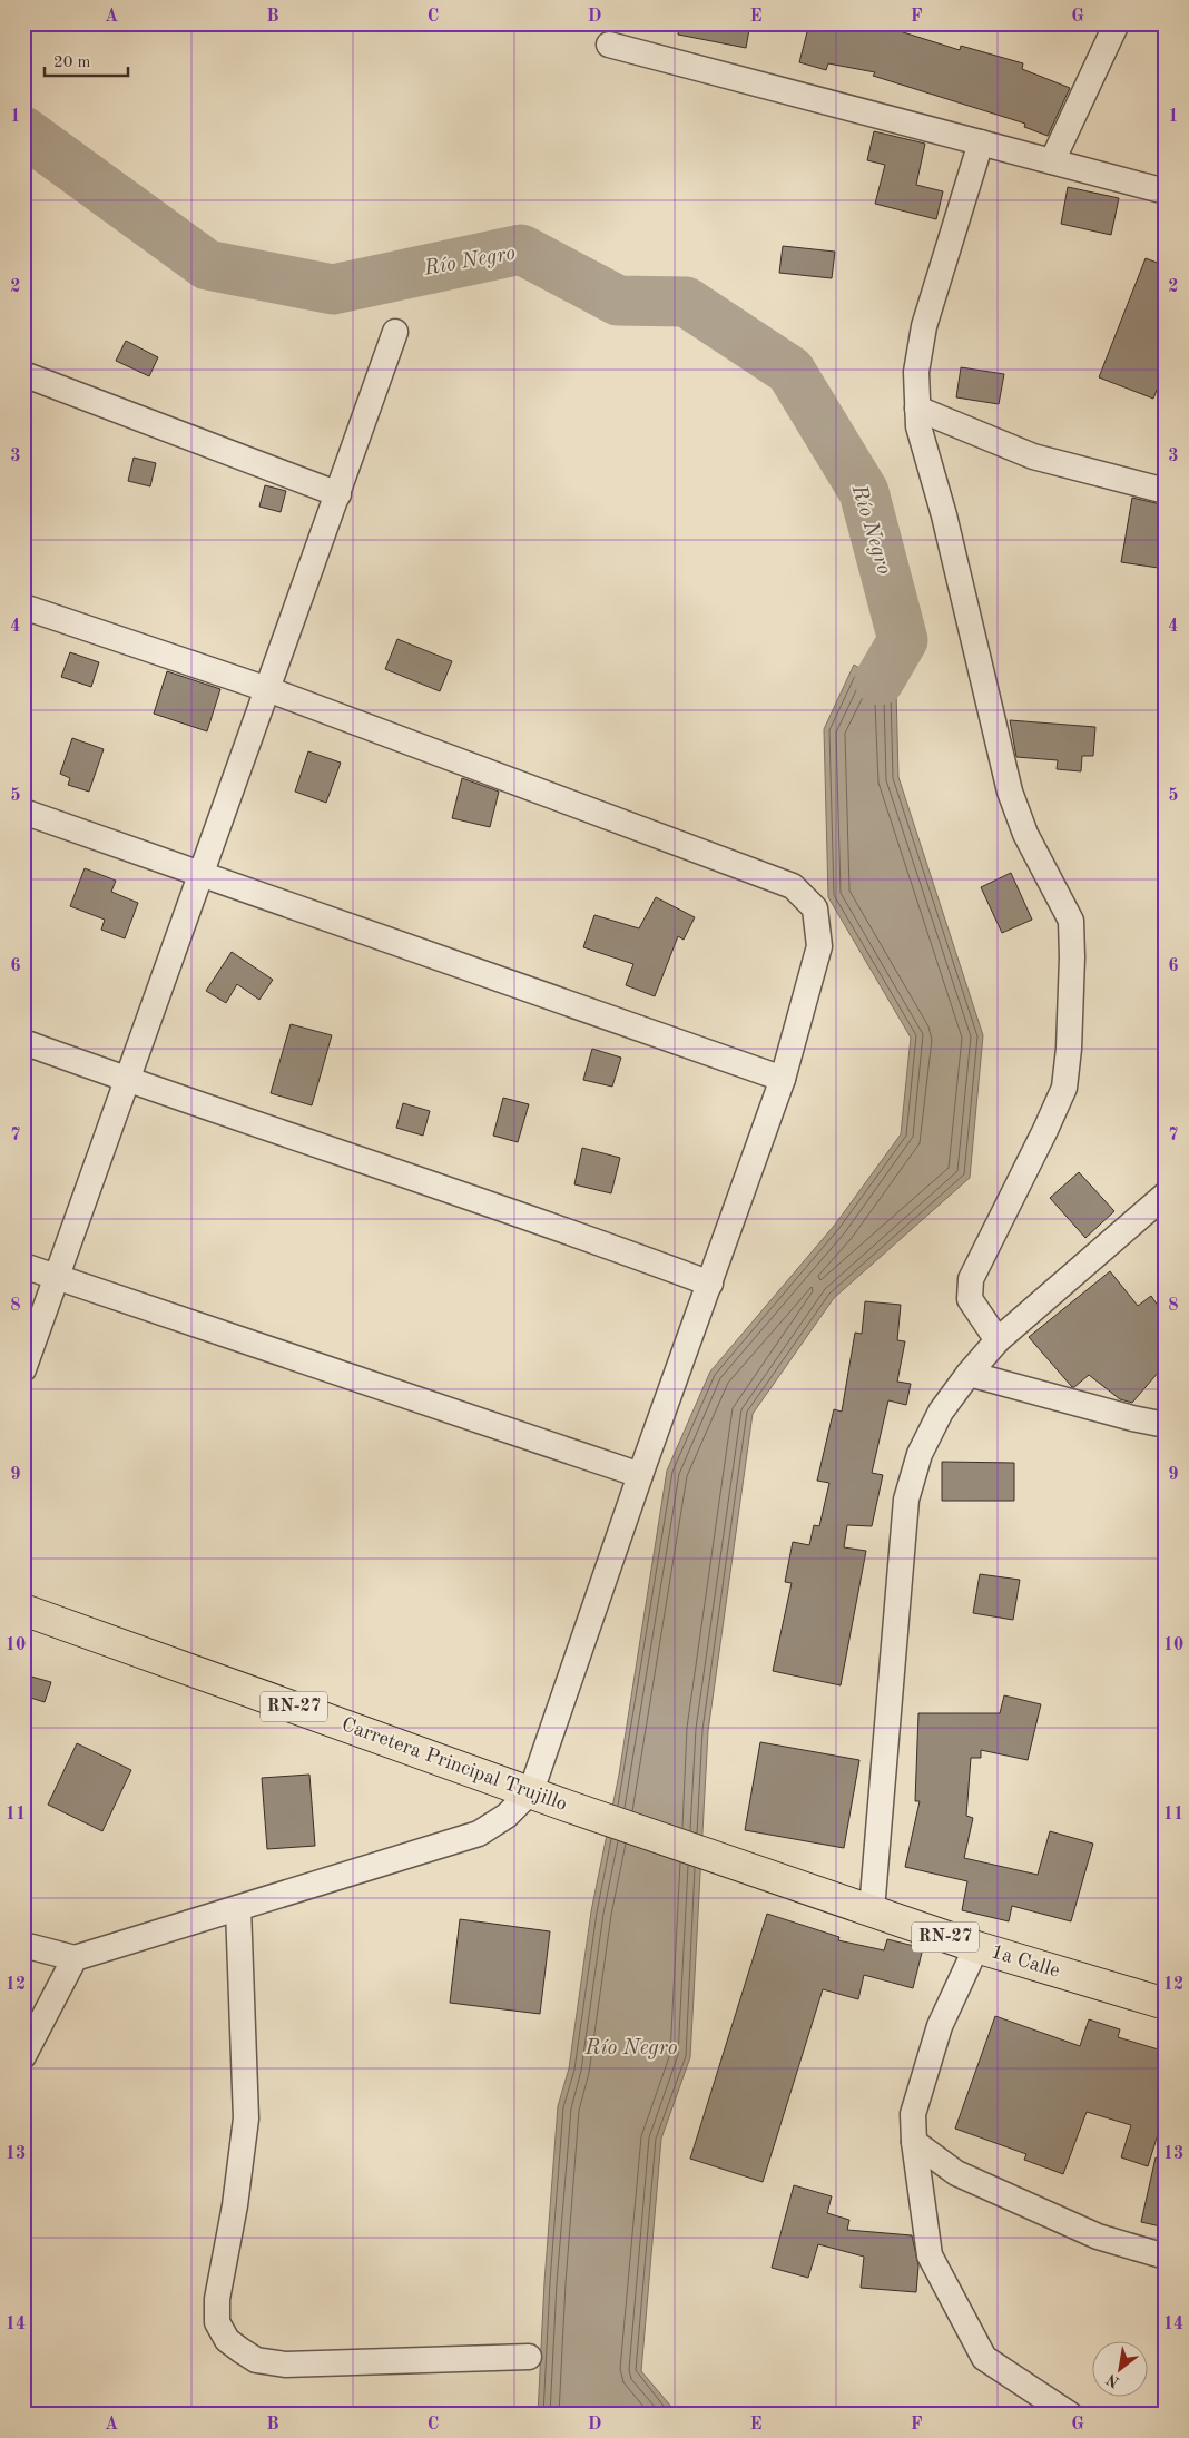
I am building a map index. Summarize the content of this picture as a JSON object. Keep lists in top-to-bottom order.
{
  "streets": {
    "main road": ["RN-27", "Carretera Principal Trujillo", "1a Calle"]
  },
  "crossings": [
    ["Carretera Principal Trujillo", "1a Calle"]
  ],
  "water": ["Río Negro"],
  "scale_bar": "20 m",
  "north": "bottom left",
  "grid": {
    "columns": [
      "A",
      "B",
      "C",
      "D",
      "E",
      "F",
      "G"
    ],
    "rows": [
      "1",
      "2",
      "3",
      "4",
      "5",
      "6",
      "7",
      "8",
      "9",
      "10",
      "11",
      "12",
      "13",
      "14"
    ]
  }
}
